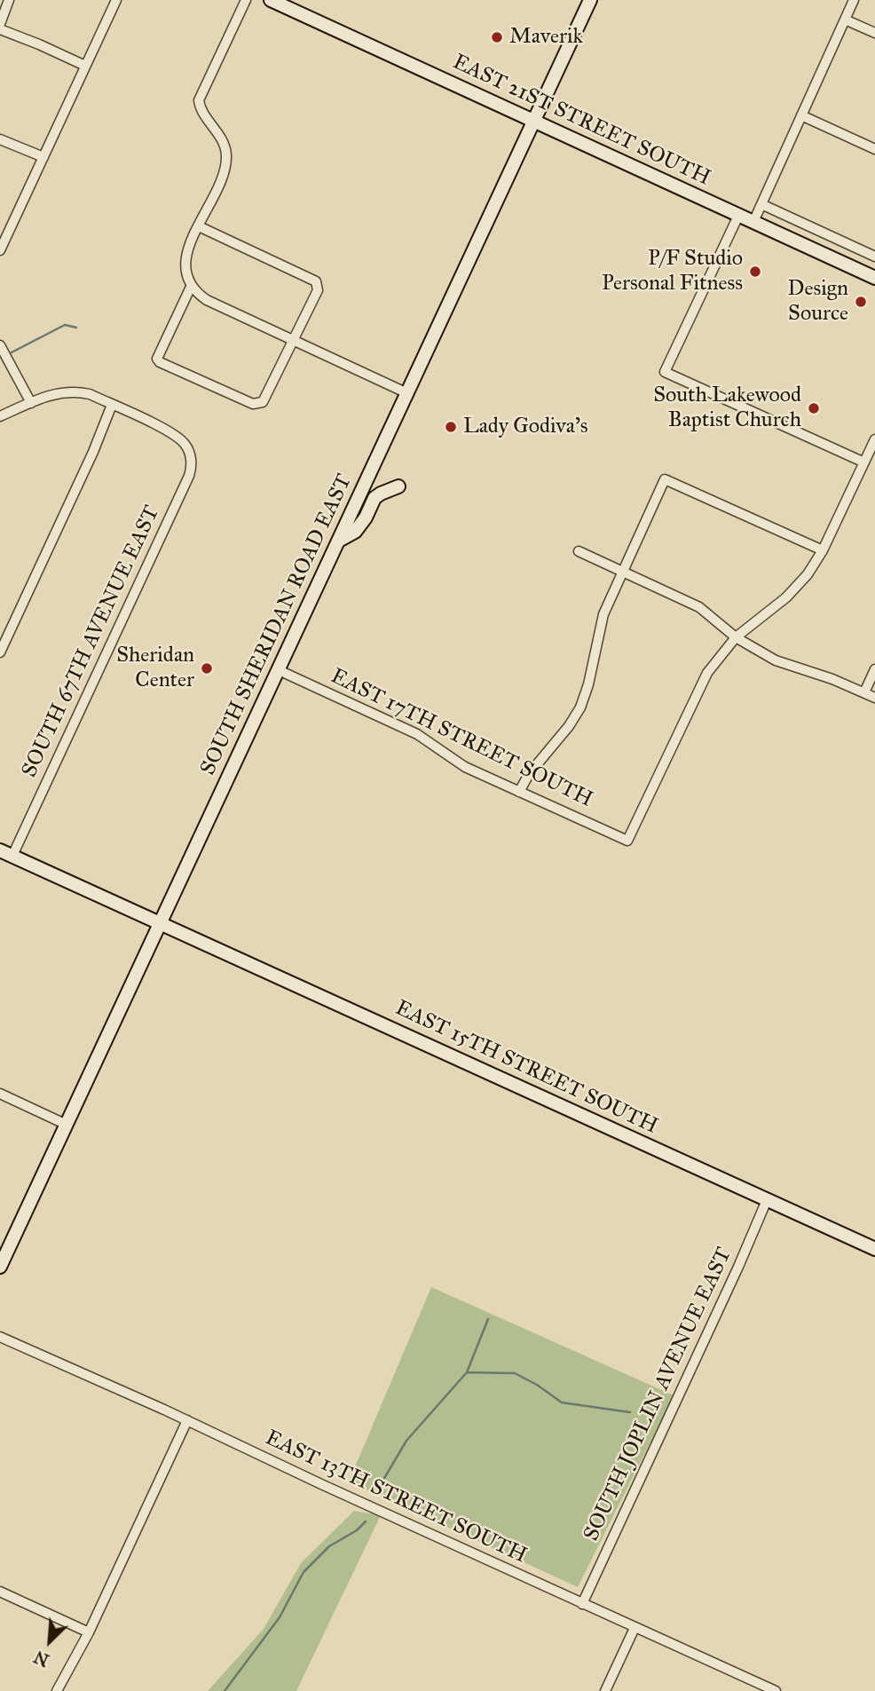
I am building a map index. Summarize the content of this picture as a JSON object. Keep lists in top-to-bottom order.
{
  "streets": {
    "main road": ["EAST 21ST STREET SOUTH", "SOUTH SHERIDAN ROAD EAST", "EAST 15TH STREET SOUTH"],
    "street": [
      "SOUTH 67TH AVENUE EAST",
      "EAST 17TH STREET SOUTH",
      "SOUTH JOPLIN AVENUE EAST",
      "EAST 13TH STREET SOUTH"
    ]
  },
  "crossings": [
    ["EAST 21ST STREET SOUTH", "SOUTH SHERIDAN ROAD EAST"],
    ["SOUTH SHERIDAN ROAD EAST", "EAST 17TH STREET SOUTH"],
    ["SOUTH SHERIDAN ROAD EAST", "EAST 15TH STREET SOUTH"],
    ["SOUTH 67TH AVENUE EAST", "EAST 15TH STREET SOUTH"],
    ["EAST 15TH STREET SOUTH", "SOUTH JOPLIN AVENUE EAST"],
    ["SOUTH JOPLIN AVENUE EAST", "EAST 13TH STREET SOUTH"]
  ],
  "places": [
    "Maverik",
    "P/F Studio Personal Fitness",
    "Design Source",
    "South Lakewood Baptist Church",
    "Lady Godiva's",
    "Sheridan Center"
  ],
  "north": "bottom left"
}
